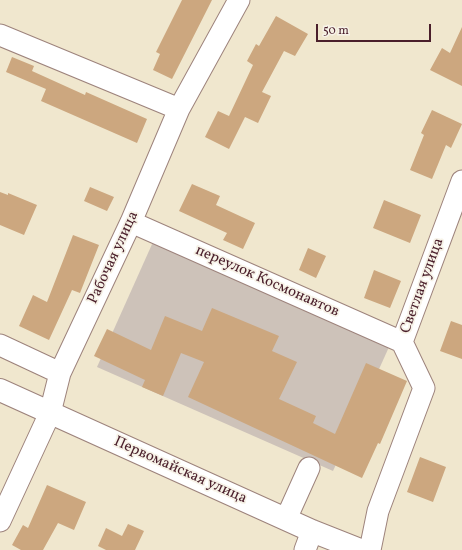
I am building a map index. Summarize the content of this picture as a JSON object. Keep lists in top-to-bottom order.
{
  "streets": {
    "main road": ["Первомайская улица"],
    "street": ["Рабочая улица", "переулок Космонавтов", "Светлая улица"]
  },
  "crossings": [
    ["Рабочая улица", "переулок Космонавтов"],
    ["Рабочая улица", "Первомайская улица"],
    ["переулок Космонавтов", "Светлая улица"]
  ],
  "scale_bar": "50 m"
}
